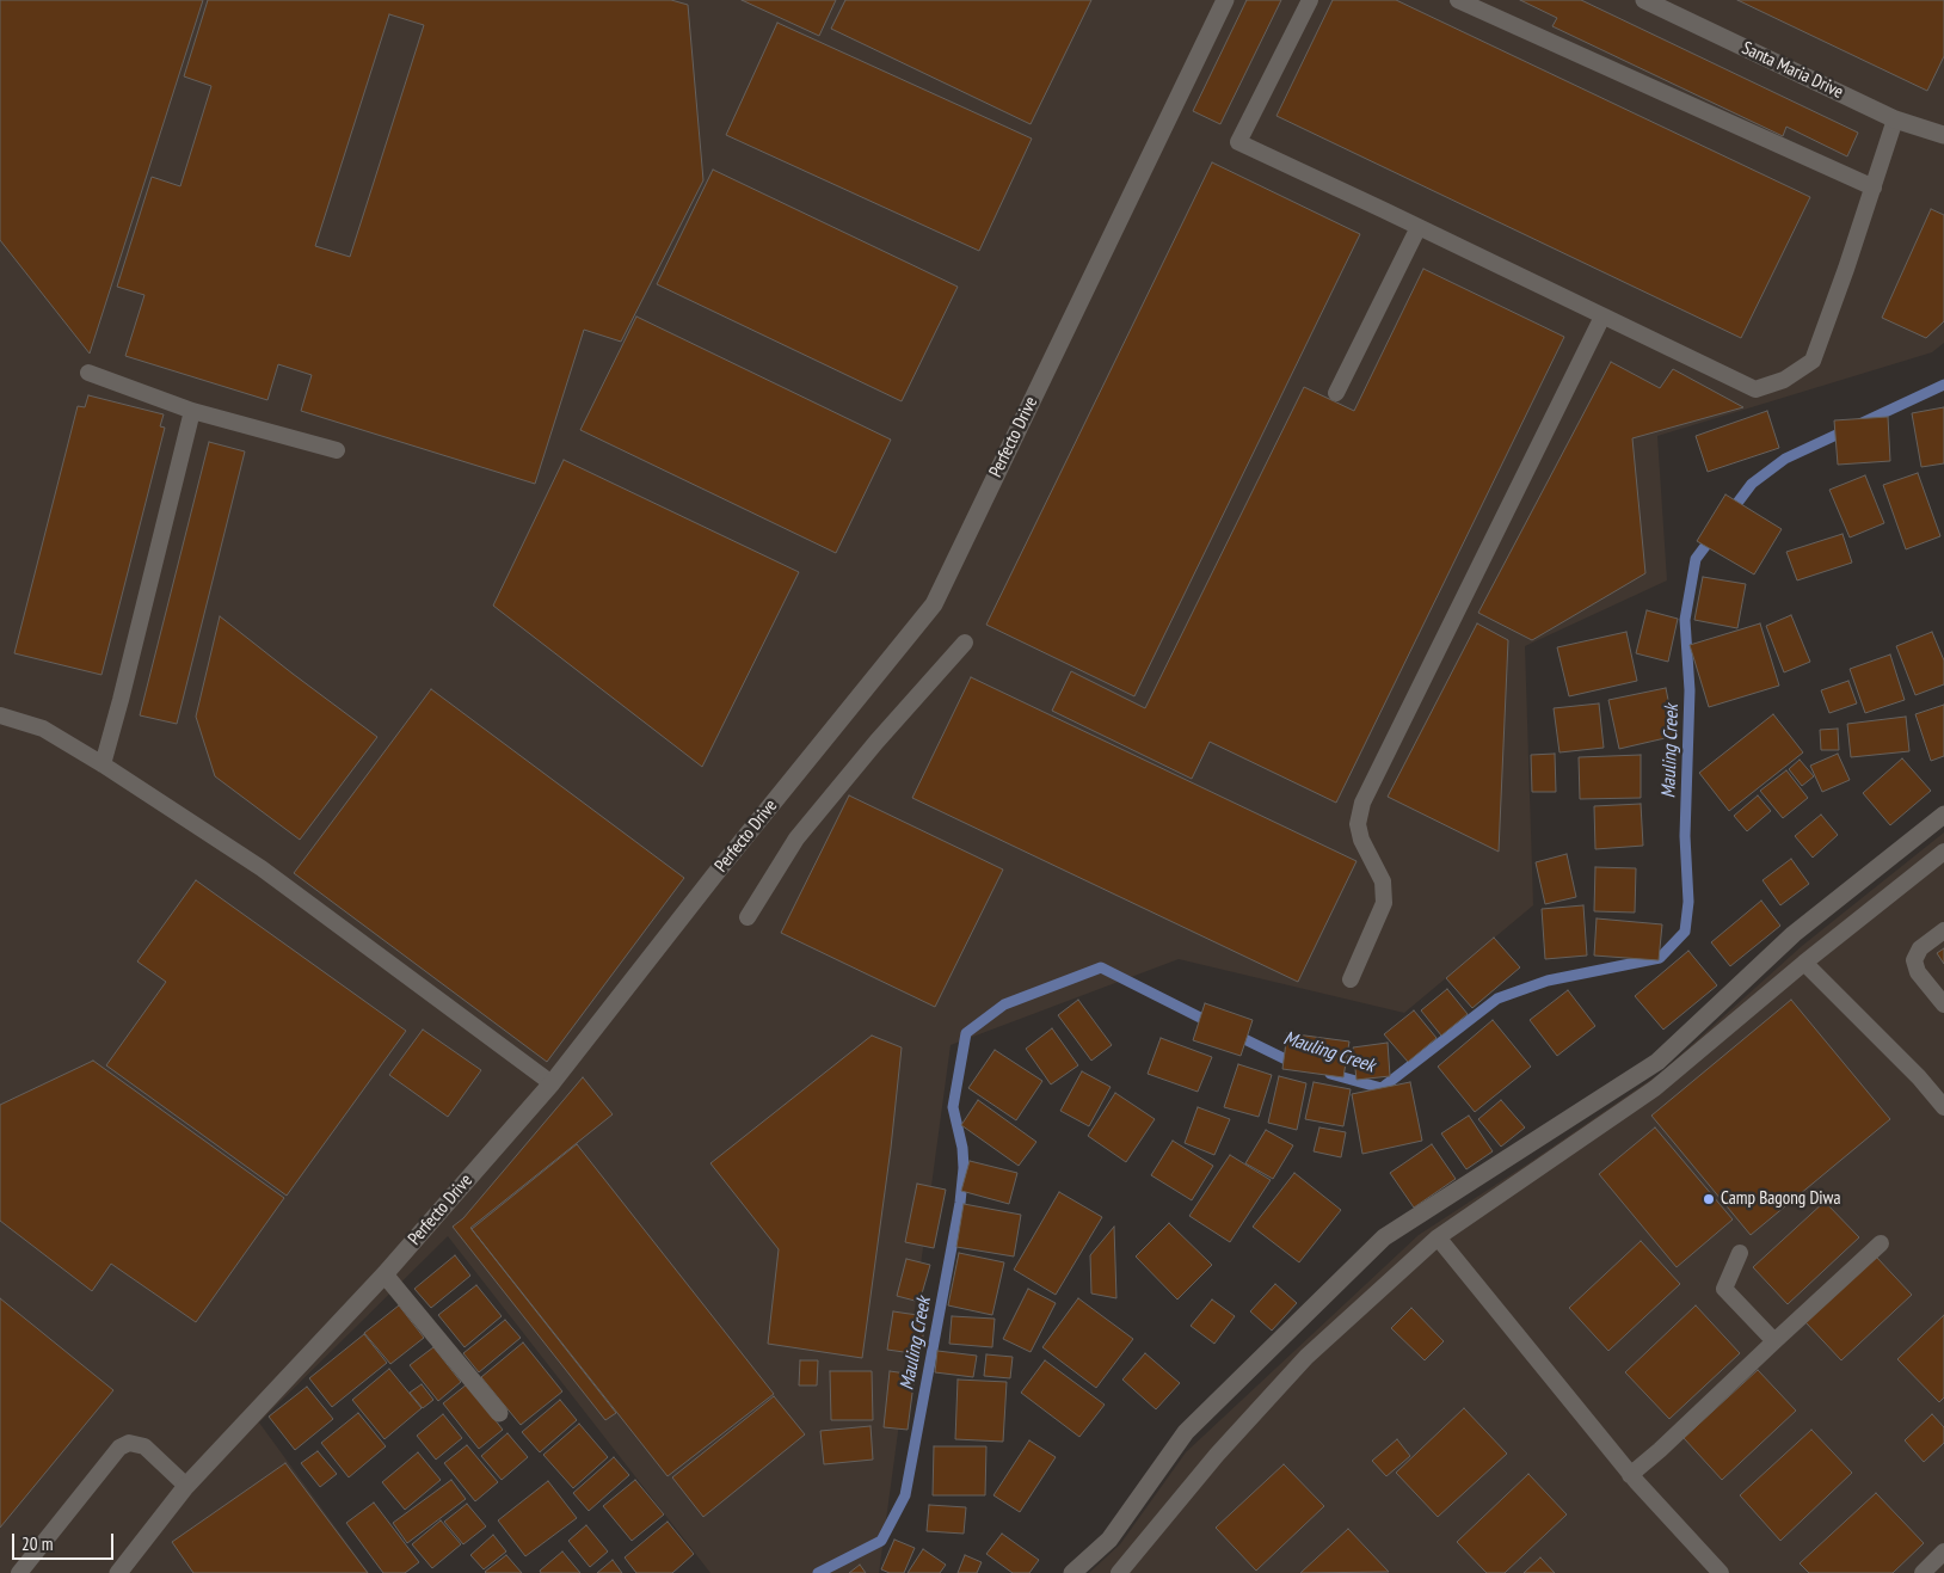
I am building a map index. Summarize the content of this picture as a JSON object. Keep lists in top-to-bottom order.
{
  "streets": {
    "street": ["Santa Maria Drive", "Perfecto Drive"]
  },
  "water": ["Mauling Creek"],
  "places": ["Camp Bagong Diwa"],
  "scale_bar": "20 m"
}
